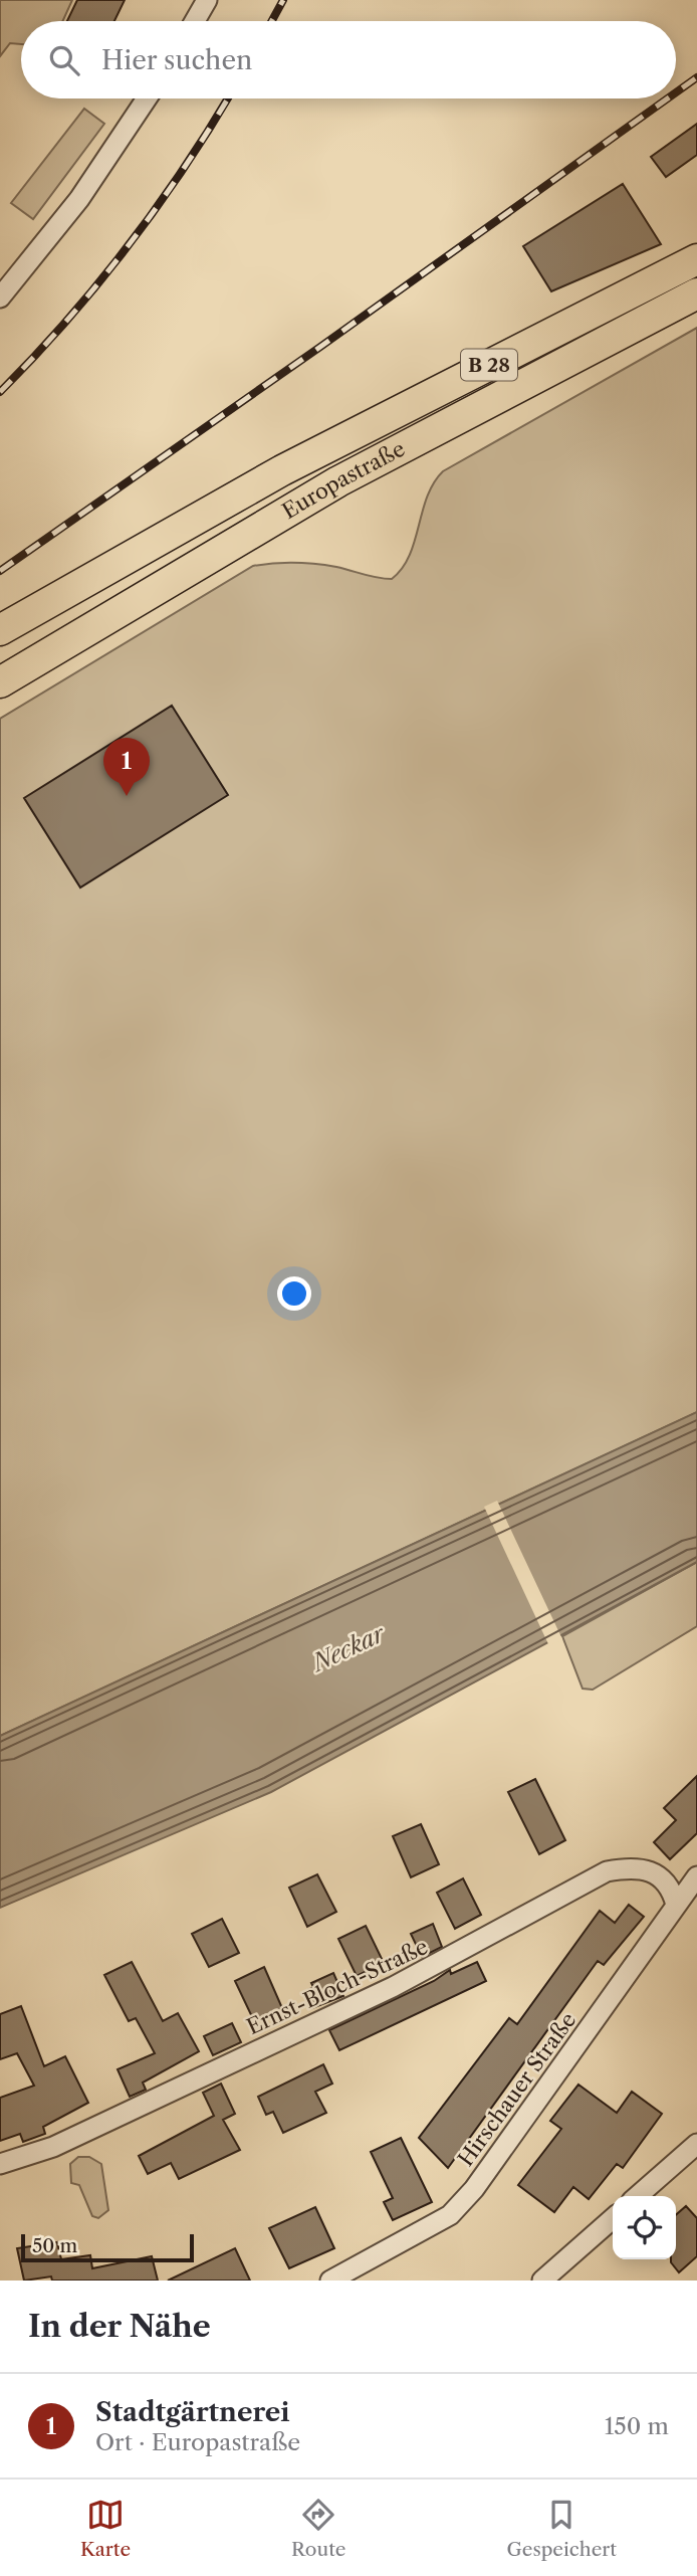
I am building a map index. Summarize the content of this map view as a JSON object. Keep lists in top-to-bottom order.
{
  "streets": {
    "main road": ["B 28", "Europastraße"],
    "street": ["Ernst-Bloch-Straße", "Hirschauer Straße"]
  },
  "crossings": [
    ["Ernst-Bloch-Straße", "Hirschauer Straße"]
  ],
  "water": ["Neckar"],
  "scale_bar": "50 m",
  "page": {
    "search": "Hier suchen",
    "pins": "1",
    "scale": "50 m",
    "heading": "In der Nähe",
    "list": [
      {
        "mark": "1",
        "name": "Stadtgärtnerei",
        "note": "Ort · Europastraße",
        "value": "150 m"
      }
    ],
    "nav": ["Karte", "Route", "Gespeichert"]
  }
}
